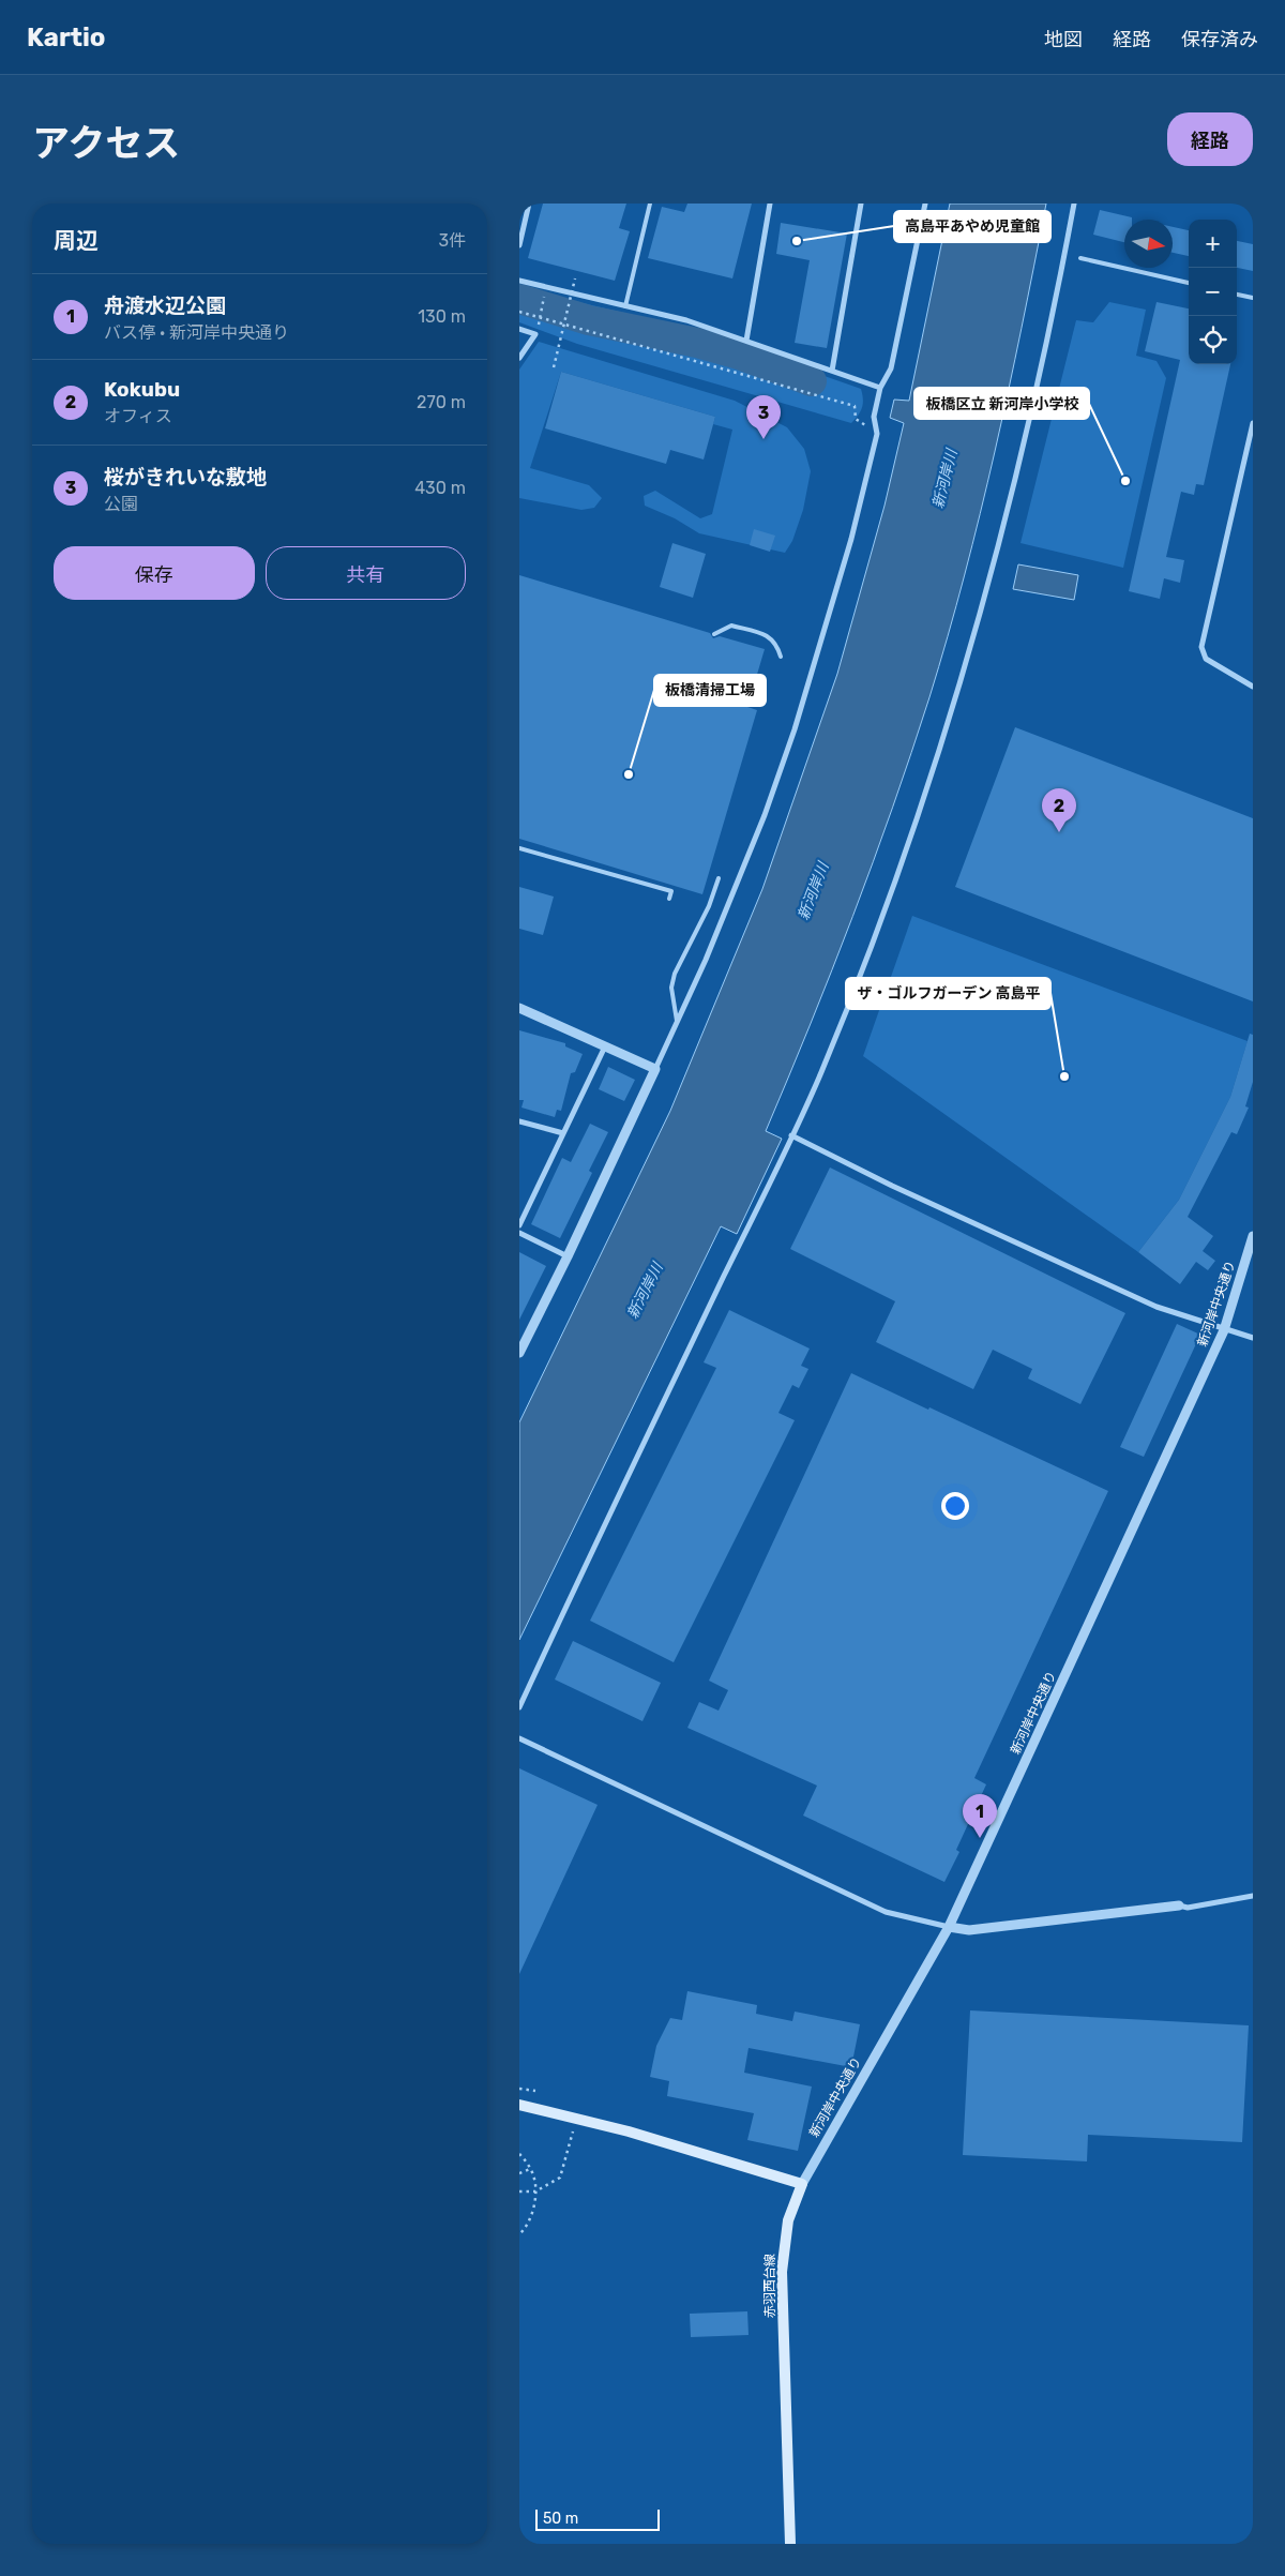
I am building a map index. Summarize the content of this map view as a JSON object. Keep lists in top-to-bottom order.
{
  "streets": {
    "main road": ["赤羽西台線"],
    "street": ["新河岸中央通り"]
  },
  "crossings": [
    ["新河岸中央通り", "赤羽西台線"]
  ],
  "water": ["新河岸川"],
  "places": [
    "高島平あやめ児童館",
    "板橋区立 新河岸小学校",
    "板橋清掃工場",
    "ザ・ゴルフガーデン 高島平"
  ],
  "scale_bar": "50 m",
  "north": "right",
  "page": {
    "header": "Kartio",
    "nav": ["地図", "経路", "保存済み"],
    "title": "アクセス",
    "buttons": [
      "経路",
      ["保存", "共有"]
    ],
    "heading": ["周辺", "3件"],
    "map_buttons": ["+", "−"],
    "list": [
      {
        "mark": "1",
        "name": "舟渡水辺公園",
        "note": "バス停 · 新河岸中央通り",
        "value": "130 m"
      },
      {
        "mark": "2",
        "name": "Kokubu",
        "note": "オフィス",
        "value": "270 m"
      },
      {
        "mark": "3",
        "name": "桜がきれいな敷地",
        "note": "公園",
        "value": "430 m"
      }
    ],
    "pins": ["3", "2", "1"],
    "scale": "50 m"
  }
}
